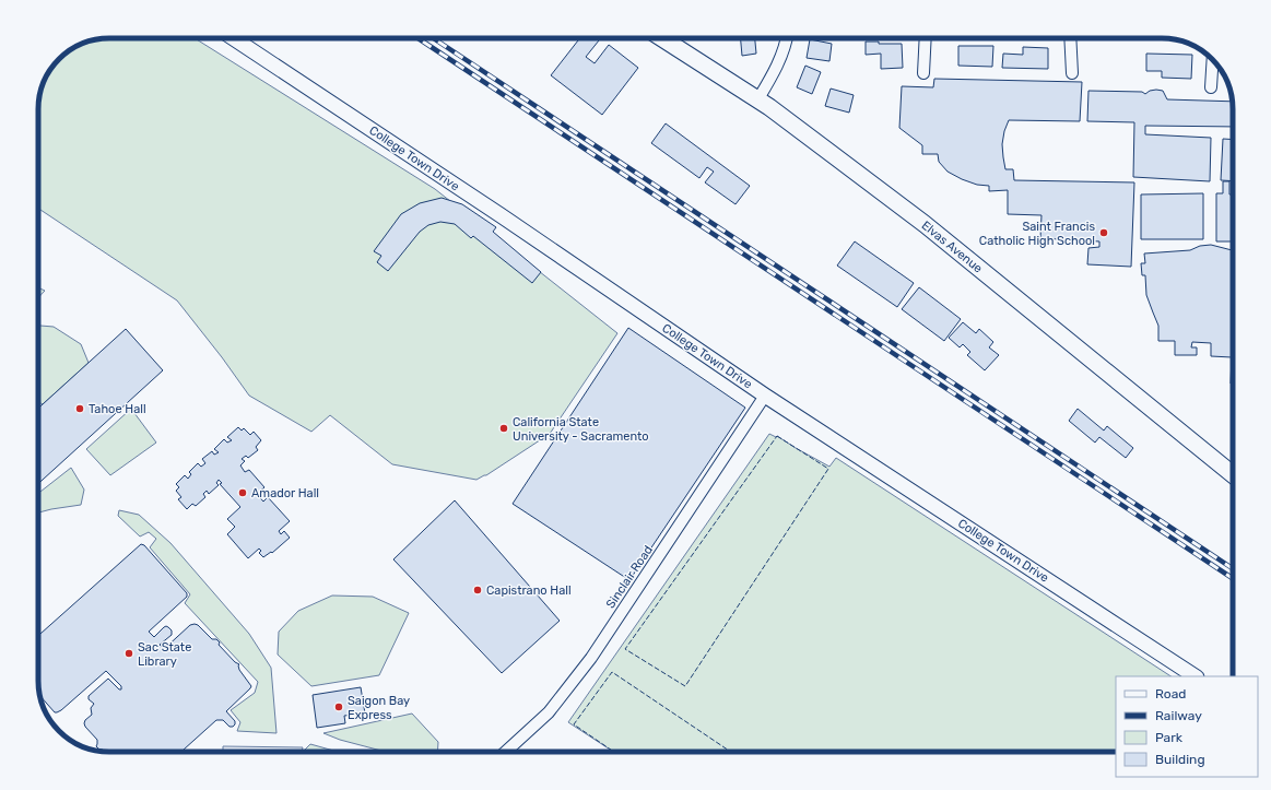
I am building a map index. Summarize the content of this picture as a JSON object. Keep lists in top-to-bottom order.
{
  "streets": {
    "main road": ["Elvas Avenue"],
    "street": ["College Town Drive", "Sinclair Road"]
  },
  "crossings": [
    ["College Town Drive", "Sinclair Road"]
  ],
  "places": [
    "Saint Francis Catholic High School",
    "Tahoe Hall",
    "California State University - Sacramento",
    "Amador Hall",
    "Capistrano Hall",
    "Sac State Library",
    "Saigon Bay Express"
  ],
  "legend": [
    "Road",
    "Railway",
    "Park",
    "Building"
  ]
}
